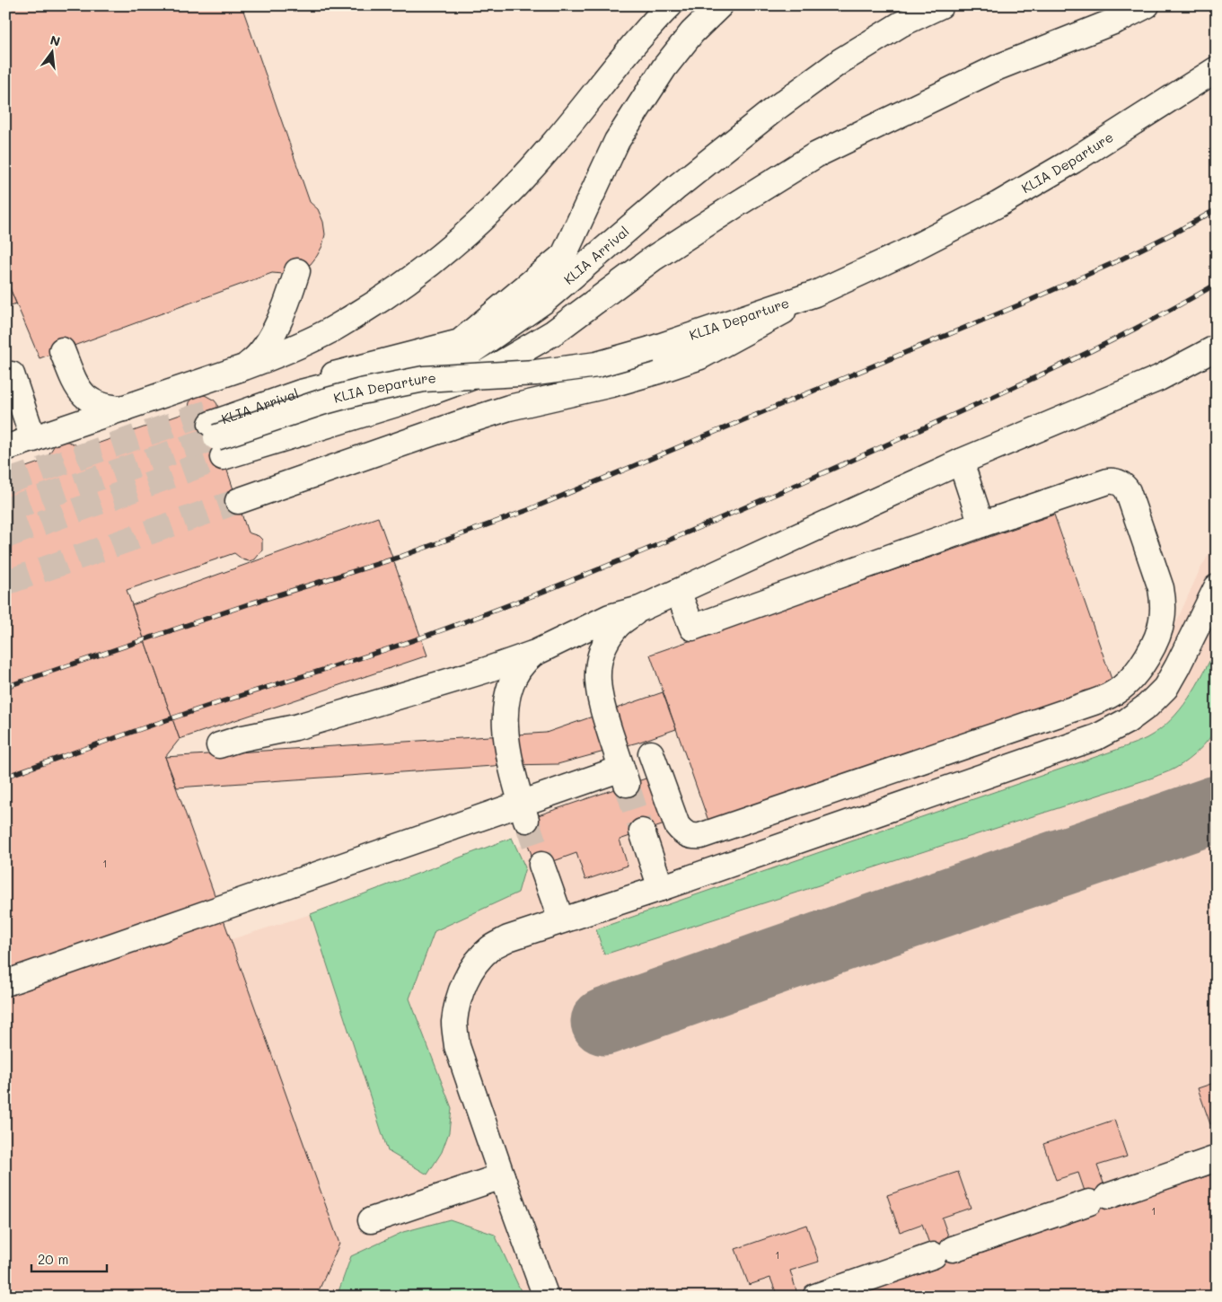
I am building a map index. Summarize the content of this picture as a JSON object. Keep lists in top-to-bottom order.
{
  "streets": {
    "main road": ["KLIA Departure", "KLIA Arrival"]
  },
  "crossings": [
    ["KLIA Departure", "KLIA Arrival"]
  ],
  "house_numbers": ["1", "1", "1"],
  "scale_bar": "20 m",
  "north": "top"
}
